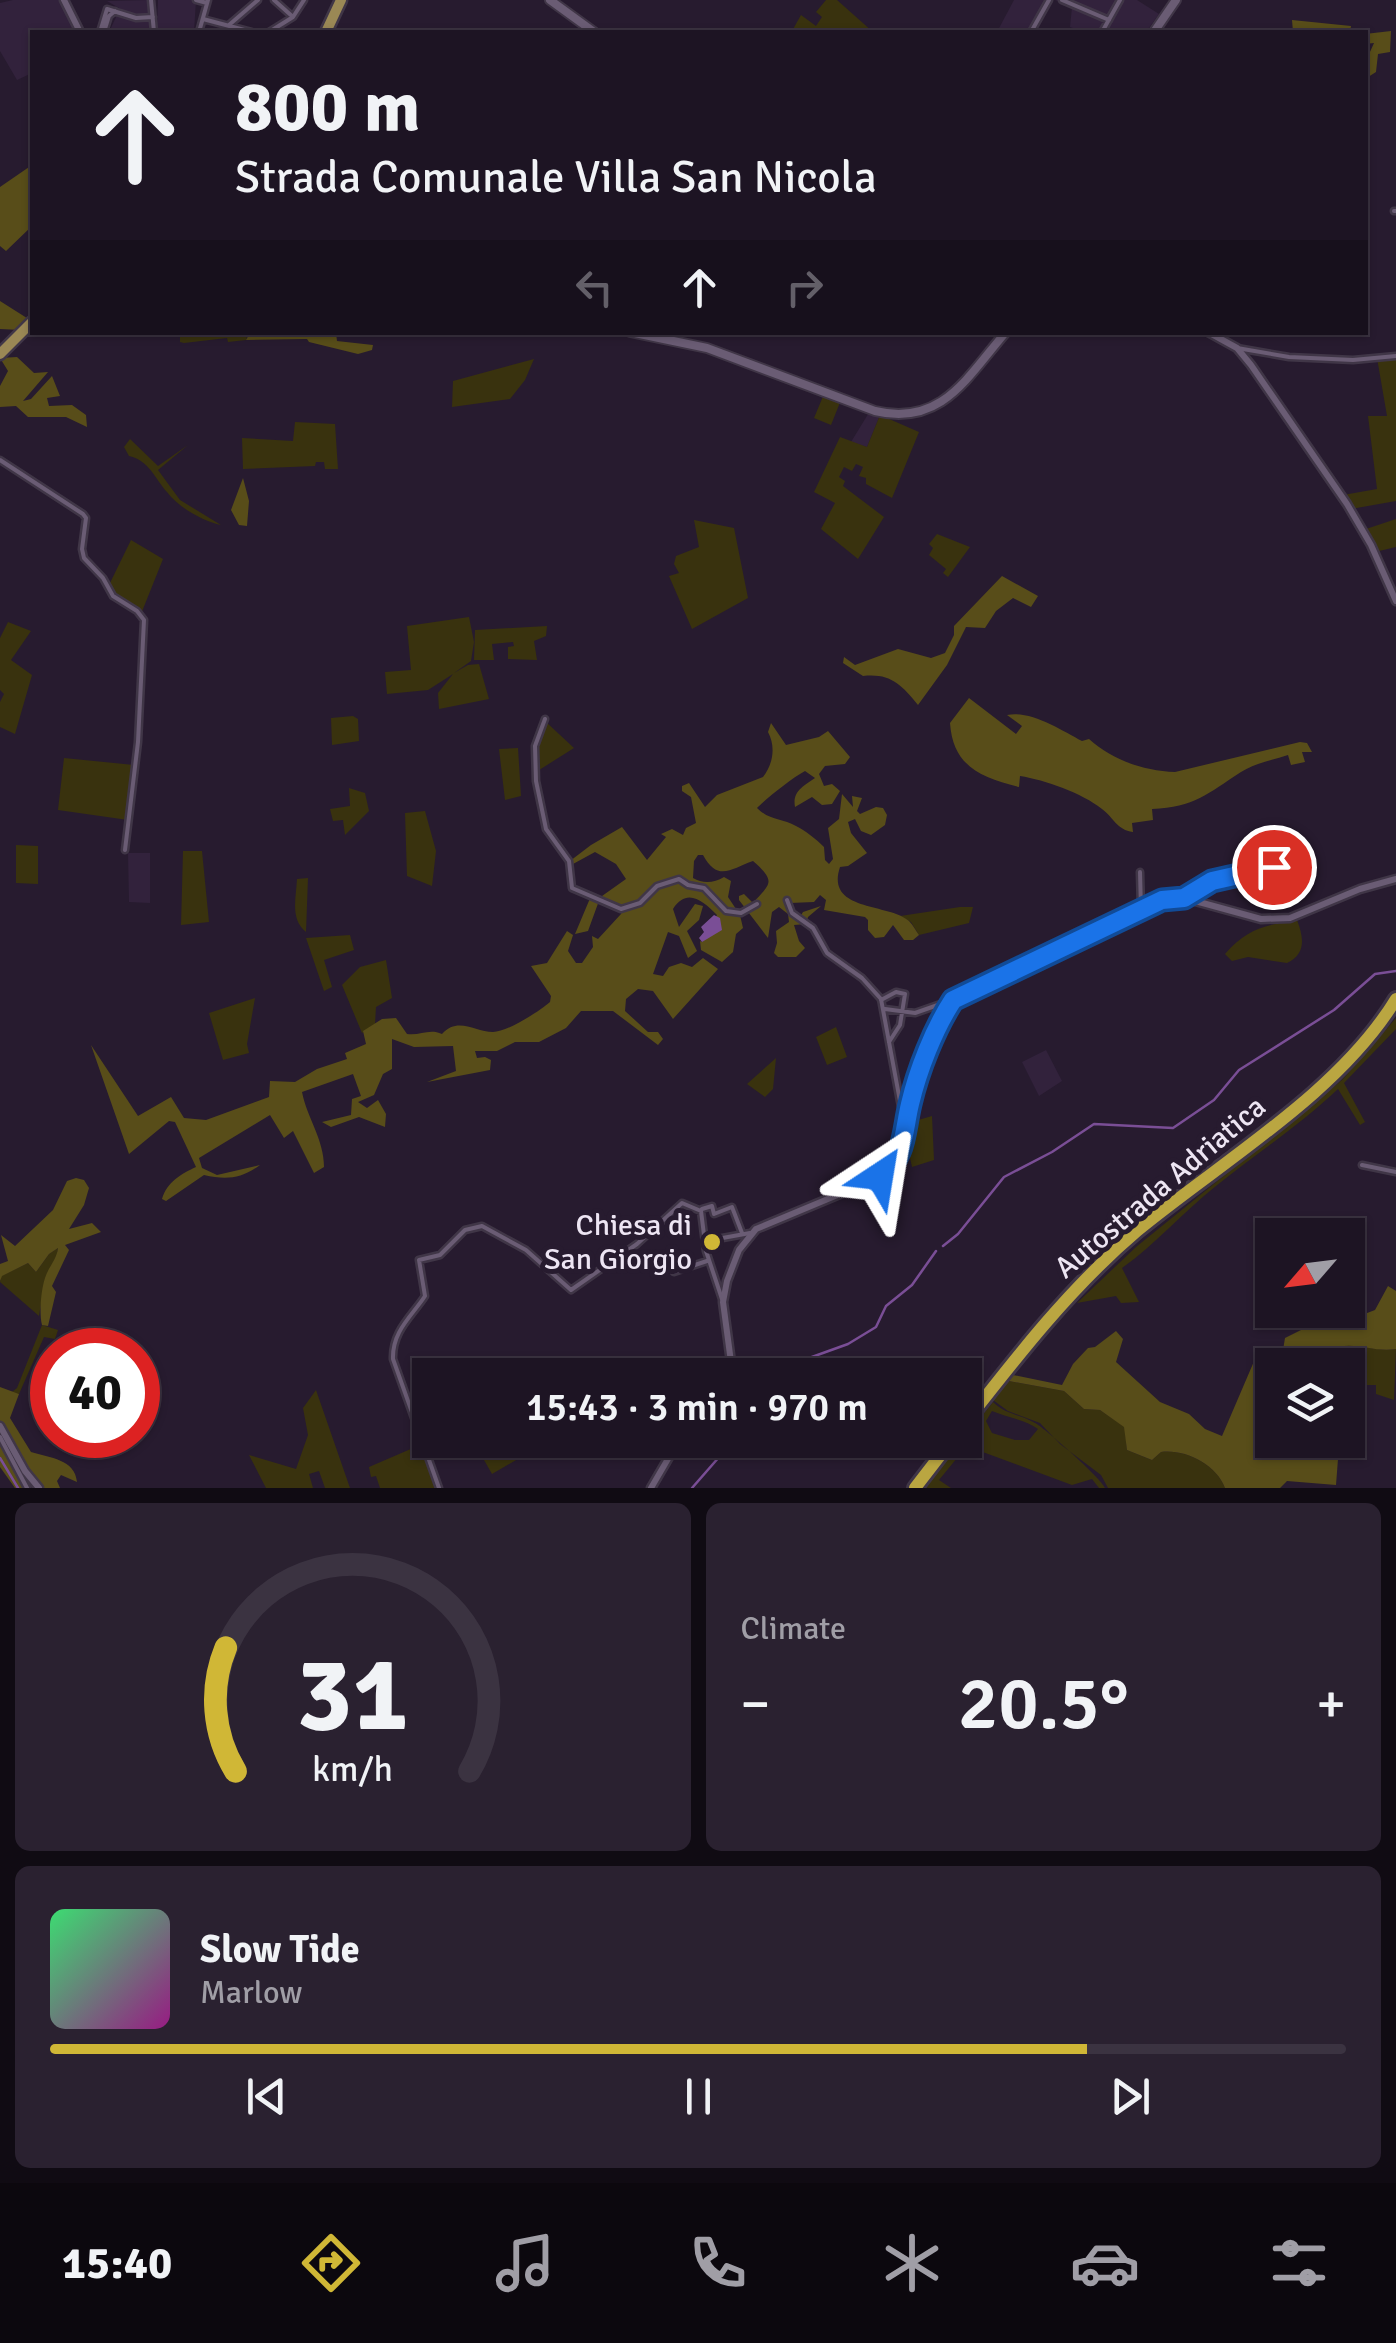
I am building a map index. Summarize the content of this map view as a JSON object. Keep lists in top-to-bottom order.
{
  "streets": {
    "highway": ["Autostrada Adriatica"]
  },
  "places": ["Chiesa di San Giorgio"],
  "north": "bottom left",
  "page": {
    "turn": ["800 m", "Strada Comunale Villa San Nicola"],
    "limit": "40",
    "trip": "15:43 · 3 min · 970 m",
    "tile": "Climate",
    "heat": ["−", "20.5°", "+"],
    "song": ["Slow Tide", "Marlow"],
    "tabs": "15:40",
    "gauge": ["31", "km/h"]
  }
}
